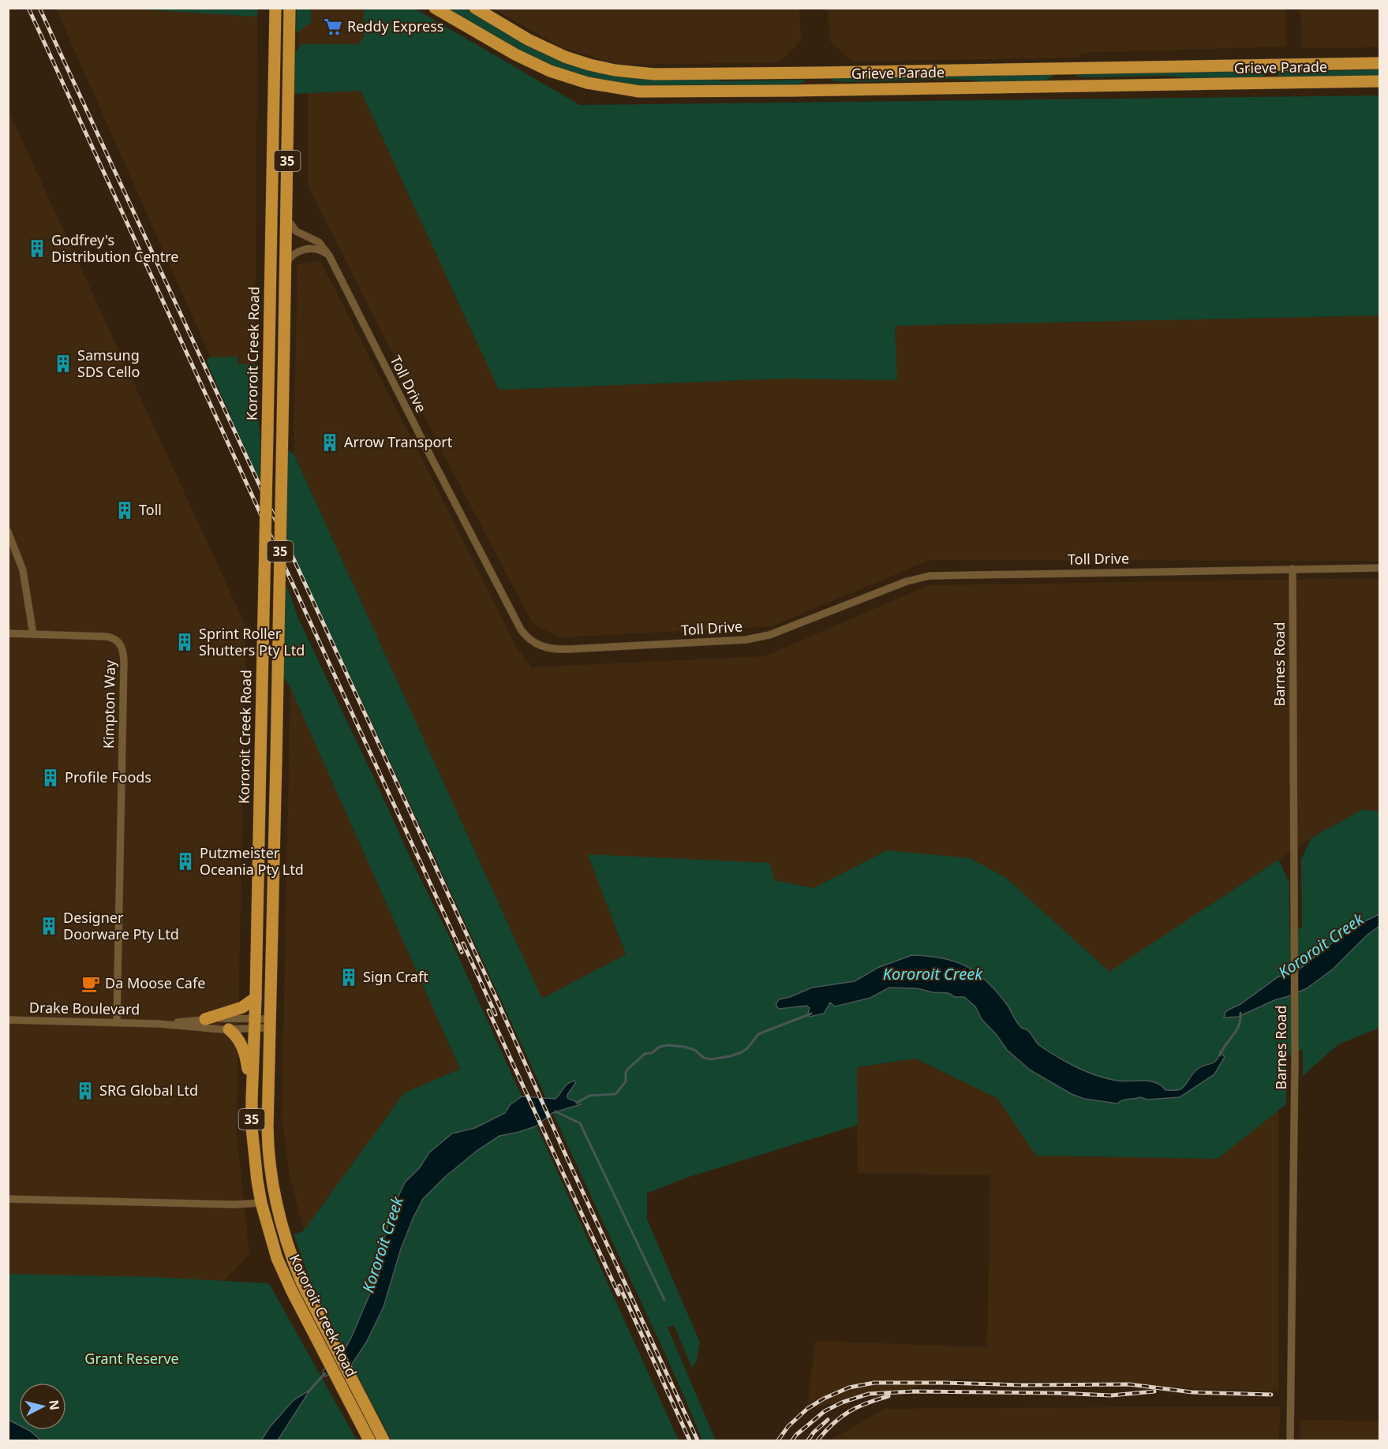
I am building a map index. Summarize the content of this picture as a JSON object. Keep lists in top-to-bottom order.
{
  "streets": {
    "main road": ["Grieve Parade", "35", "Kororoit Creek Road"],
    "street": [
      "Toll Drive",
      "Barnes Road",
      "Kimpton Way",
      "Drake Boulevard"
    ]
  },
  "crossings": [
    ["Kororoit Creek Road", "Toll Drive"],
    ["Kororoit Creek Road", "Drake Boulevard"],
    ["Toll Drive", "Barnes Road"],
    ["Kimpton Way", "Drake Boulevard"]
  ],
  "water": ["Kororoit Creek"],
  "parks": ["Grant Reserve"],
  "places": {
    "supermarket": ["Reddy Express"],
    "building": [
      "Godfrey's Distribution Centre",
      "Samsung SDS Cello",
      "Arrow Transport",
      "Toll",
      "Sprint Roller Shutters Pty Ltd",
      "Profile Foods",
      "Putzmeister Oceania Pty Ltd",
      "Designer Doorware Pty Ltd",
      "Sign Craft",
      "SRG Global Ltd"
    ],
    "cafe": ["Da Moose Cafe"]
  },
  "north": "right"
}
